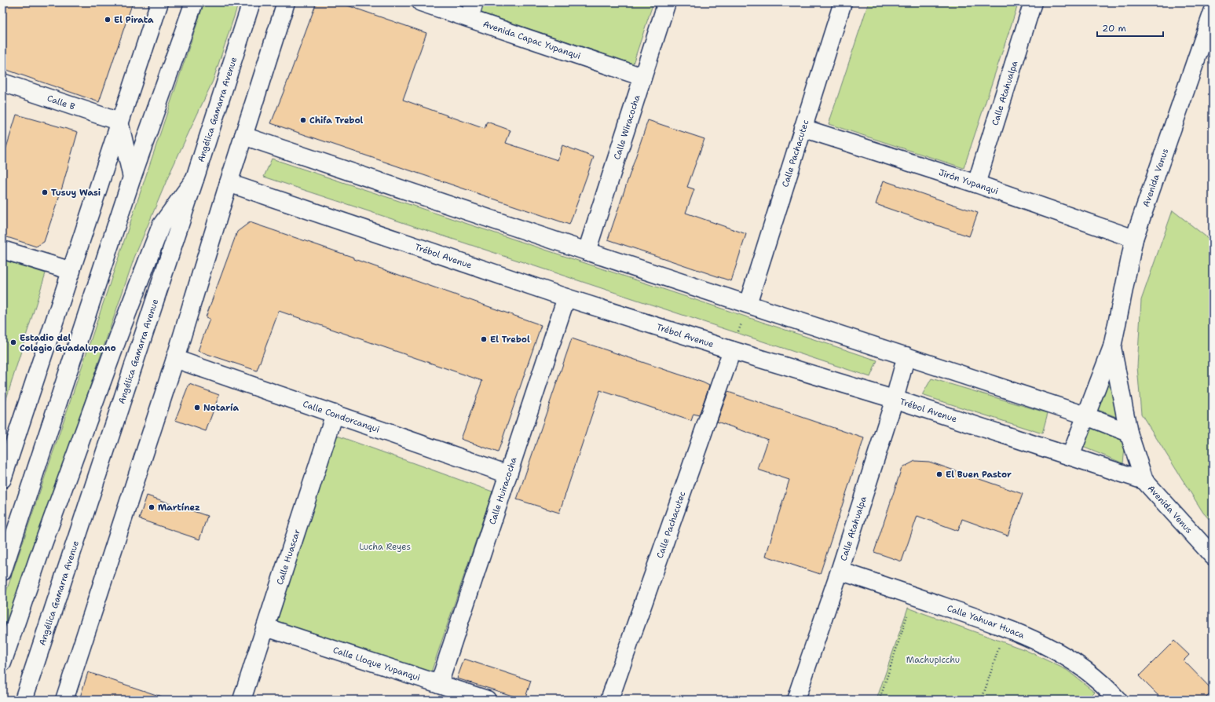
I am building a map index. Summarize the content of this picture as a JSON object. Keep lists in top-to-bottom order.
{
  "streets": {
    "main road": [
      "Avenida Capac Yupanqui",
      "Calle Atahualpa",
      "Calle B",
      "Angélica Gamarra Avenue",
      "Calle Wiracocha",
      "Calle Pachacutec",
      "Avenida Venus",
      "Jirón Yupanqui",
      "Trébol Avenue",
      "Calle Condorcanqui",
      "Calle Huiracocha",
      "Calle Huascar",
      "Calle Yahuar Huaca",
      "Calle Lloque Yupanqui"
    ]
  },
  "crossings": [
    ["Avenida Capac Yupanqui", "Calle Wiracocha"],
    ["Calle Atahualpa", "Jirón Yupanqui"],
    ["Calle Atahualpa", "Trébol Avenue"],
    ["Calle Atahualpa", "Calle Yahuar Huaca"],
    ["Calle Pachacutec", "Jirón Yupanqui"],
    ["Calle Pachacutec", "Trébol Avenue"],
    ["Avenida Venus", "Jirón Yupanqui"],
    ["Avenida Venus", "Trébol Avenue"],
    ["Trébol Avenue", "Calle Huiracocha"],
    ["Calle Condorcanqui", "Calle Huiracocha"],
    ["Calle Condorcanqui", "Calle Huascar"],
    ["Calle Huiracocha", "Calle Lloque Yupanqui"],
    ["Calle Huascar", "Calle Lloque Yupanqui"]
  ],
  "parks": ["Lucha Reyes", "Machupicchu"],
  "places": [
    "El Pirata",
    "Chifa Trebol",
    "Tusuy Wasi",
    "El Trebol",
    "Estadio del Colegio Guadalupano",
    "Notaría",
    "El Buen Pastor",
    "Martínez"
  ],
  "scale_bar": "20 m"
}
